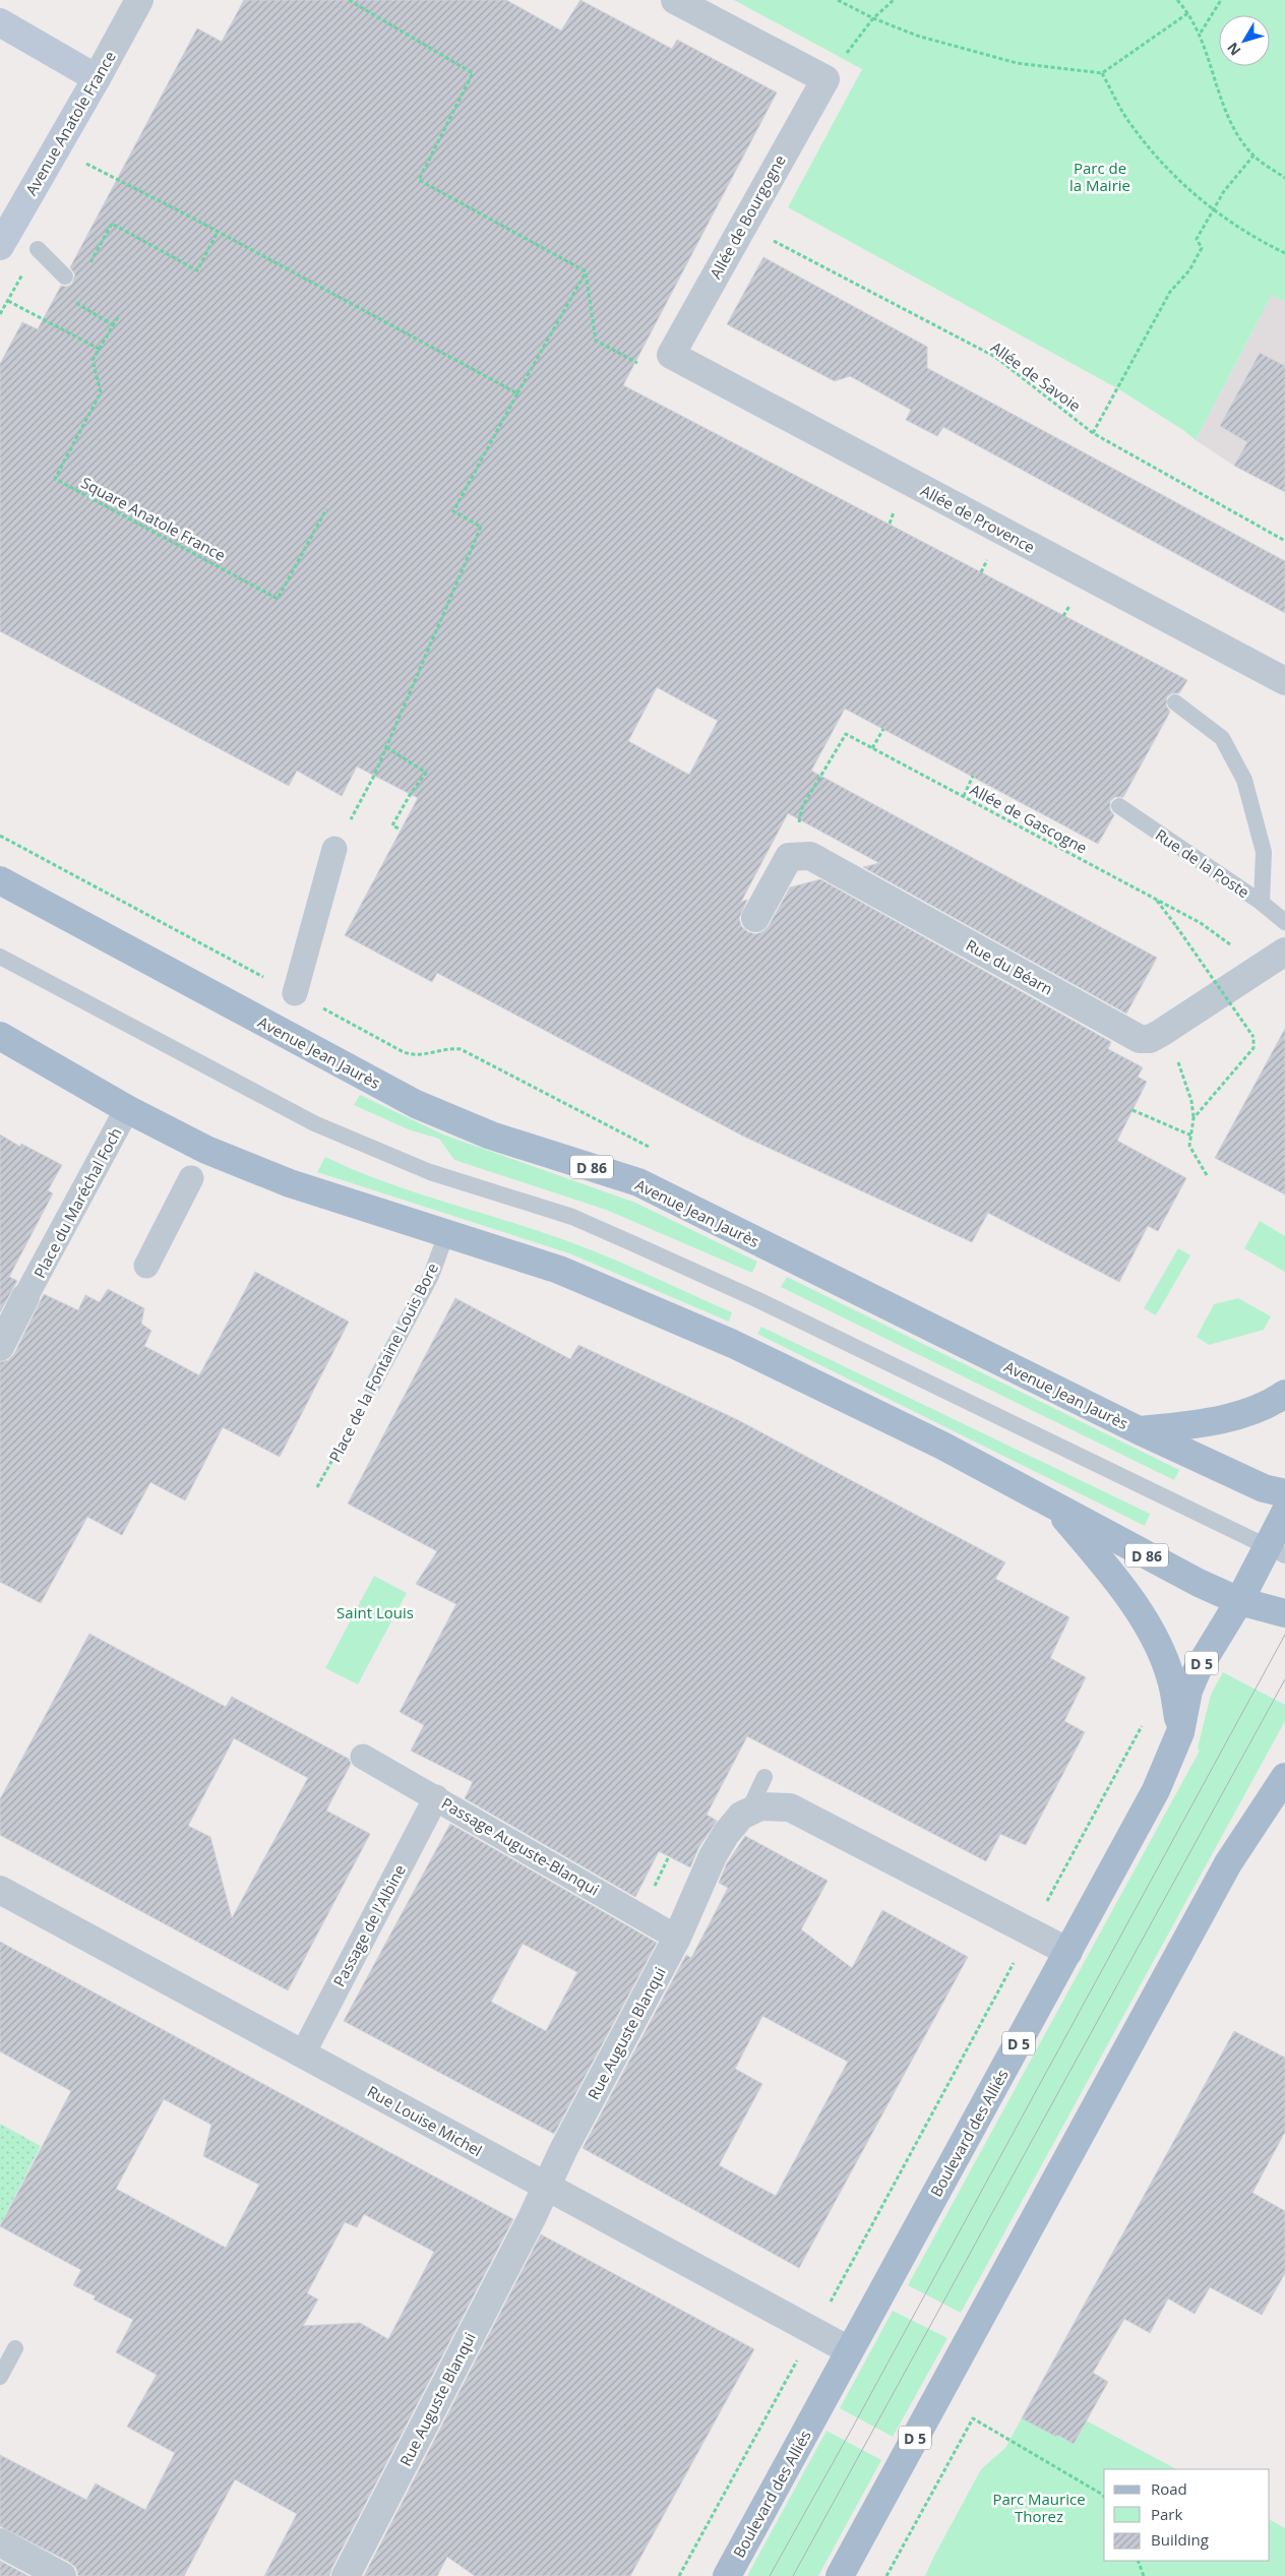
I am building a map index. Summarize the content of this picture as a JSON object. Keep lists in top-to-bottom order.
{
  "streets": {
    "main road": [
      "Avenue Anatole France",
      "Avenue Jean Jaurès",
      "D 86",
      "D 5",
      "Boulevard des Alliés"
    ],
    "street": [
      "Allée de Bourgogne",
      "Allée de Provence",
      "Rue du Béarn",
      "Place du Maréchal Foch",
      "Passage Auguste-Blanqui",
      "Passage de l'Albine",
      "Rue Auguste Blanqui",
      "Rue Louise Michel"
    ],
    "lane": ["Rue de la Poste", "Place de la Fontaine Louis Bore"],
    "path": ["Allée de Savoie", "Square Anatole France", "Allée de Gascogne"]
  },
  "crossings": [
    ["Allée de Bourgogne", "Allée de Savoie"],
    ["Allée de Bourgogne", "Allée de Provence"],
    ["Allée de Gascogne", "Rue du Béarn"],
    ["D 86", "Place du Maréchal Foch"],
    ["D 86", "Place de la Fontaine Louis Bore"],
    ["D 86", "Boulevard des Alliés"],
    ["D 5", "Boulevard des Alliés"],
    ["Passage Auguste-Blanqui", "Passage de l'Albine"],
    ["Passage Auguste-Blanqui", "Rue Auguste Blanqui"],
    ["Passage de l'Albine", "Rue Louise Michel"],
    ["Rue Auguste Blanqui", "Rue Louise Michel"],
    ["Rue Louise Michel", "Boulevard des Alliés"]
  ],
  "parks": ["Parc de la Mairie", "Saint Louis", "Parc Maurice Thorez"],
  "legend": ["Road", "Park", "Building"],
  "north": "bottom left"
}
